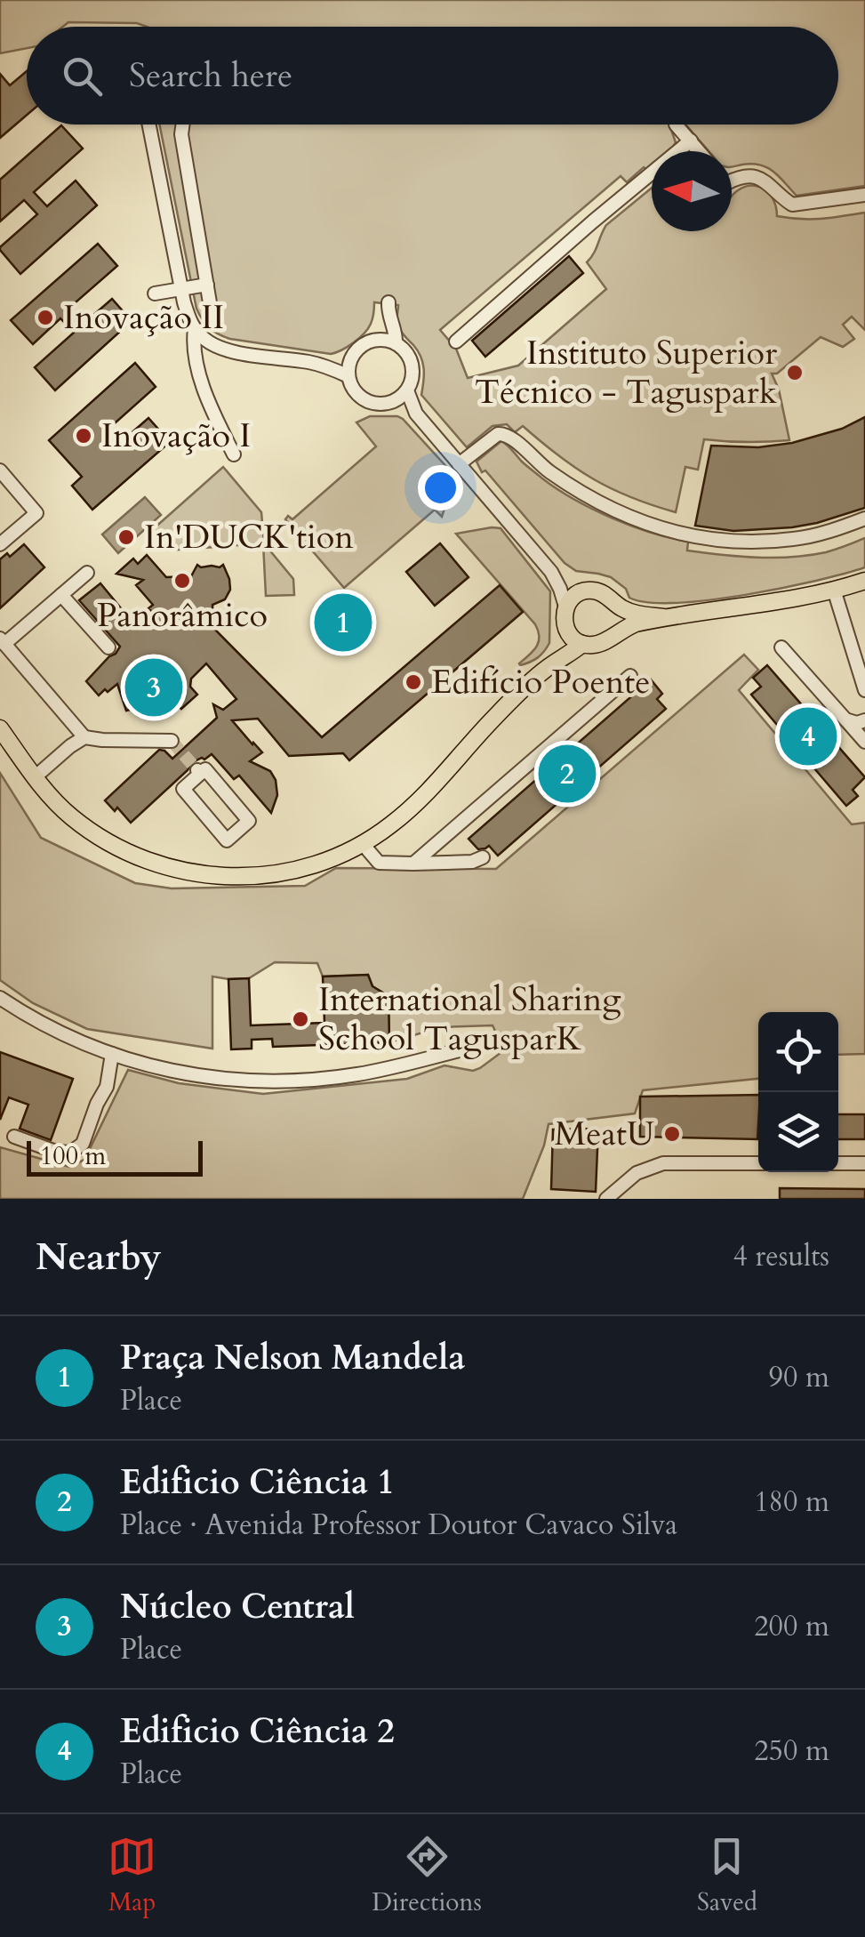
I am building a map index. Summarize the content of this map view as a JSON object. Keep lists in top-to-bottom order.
{
  "places": [
    "Inovação II",
    "Instituto Superior Técnico - Taguspark",
    "Inovação I",
    "In'DUCK'tion",
    "Panorâmico",
    "Edifício Poente",
    "International Sharing School TagusparK",
    "MeatU"
  ],
  "scale_bar": "100 m",
  "north": "left",
  "page": {
    "search": "Search here",
    "pins": [
      "1",
      "3",
      "4",
      "2"
    ],
    "scale": "100 m",
    "heading": ["Nearby", "4 results"],
    "list": [
      {
        "mark": "1",
        "name": "Praça Nelson Mandela",
        "note": "Place",
        "value": "90 m"
      },
      {
        "mark": "2",
        "name": "Edificio Ciência 1",
        "note": "Place · Avenida Professor Doutor Cavaco Silva",
        "value": "180 m"
      },
      {
        "mark": "3",
        "name": "Núcleo Central",
        "note": "Place",
        "value": "200 m"
      },
      {
        "mark": "4",
        "name": "Edificio Ciência 2",
        "note": "Place",
        "value": "250 m"
      }
    ],
    "nav": ["Map", "Directions", "Saved"]
  }
}
